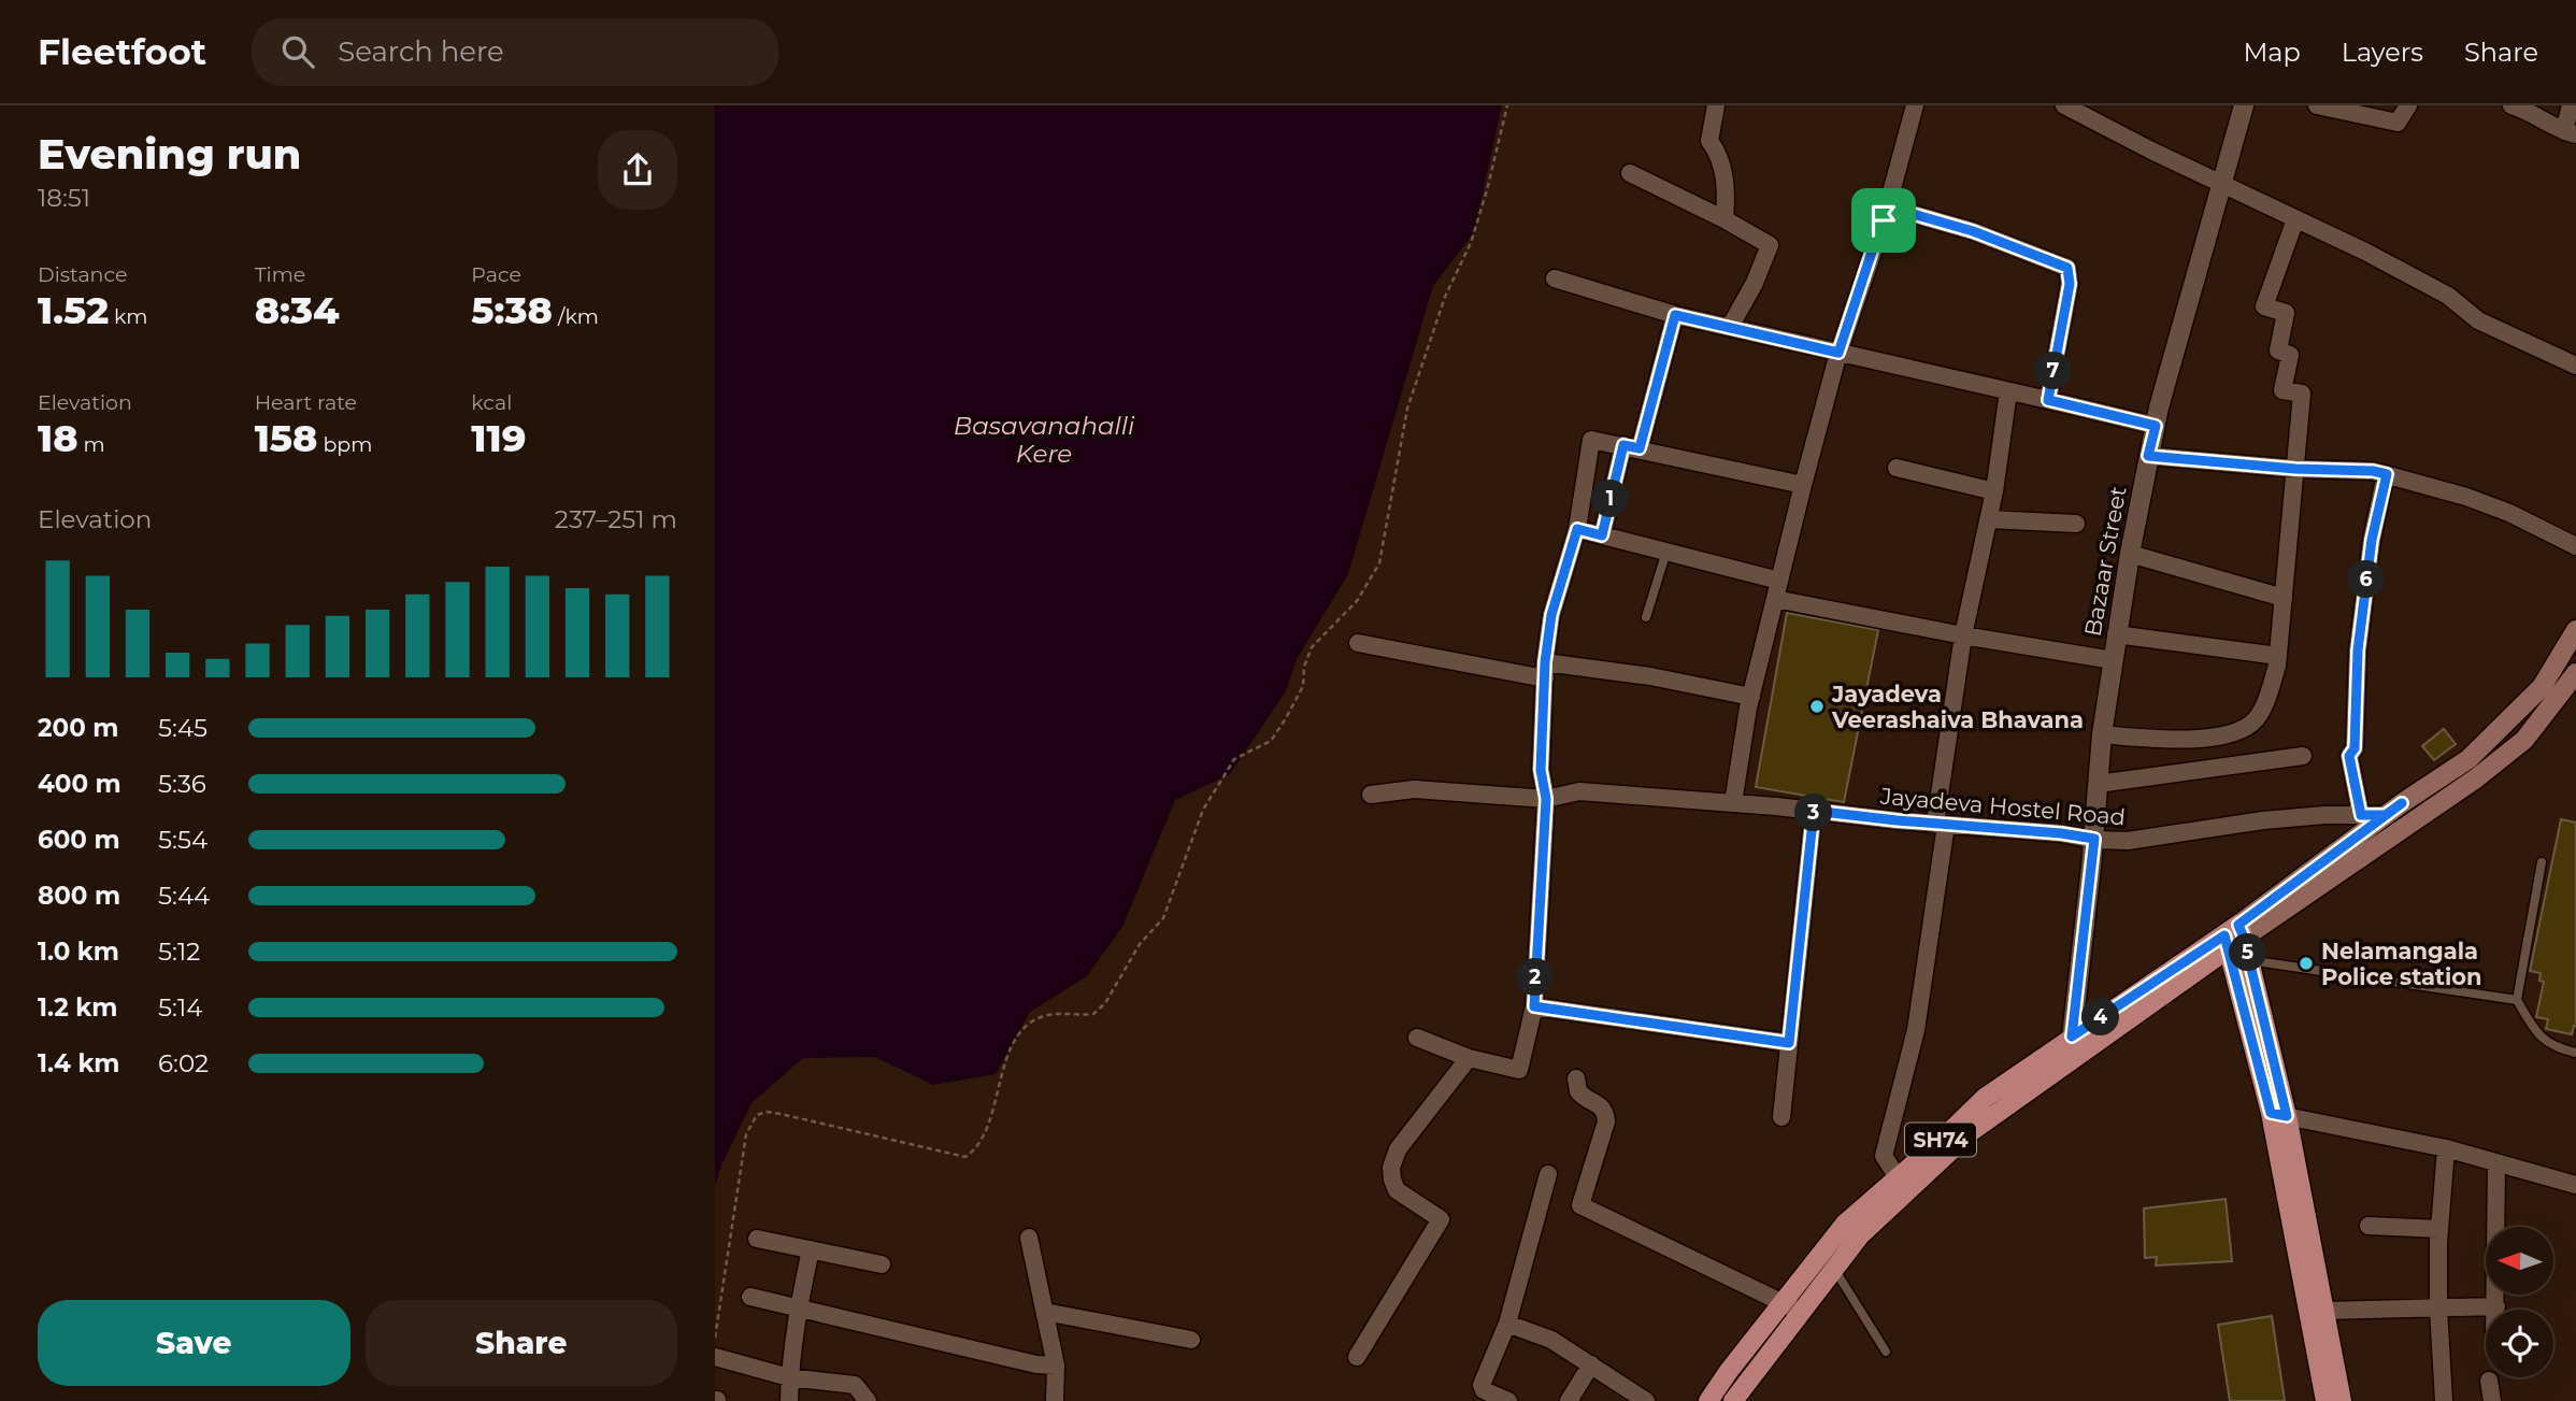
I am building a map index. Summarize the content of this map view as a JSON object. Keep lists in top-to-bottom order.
{
  "streets": {
    "main road": ["SH74"],
    "street": ["Bazaar Street", "Jayadeva Hostel Road"]
  },
  "crossings": [
    ["Bazaar Street", "Jayadeva Hostel Road"],
    ["Bazaar Street", "SH74"]
  ],
  "water": ["Basavanahalli Kere"],
  "places": ["Jayadeva Veerashaiva Bhavana", "Nelamangala Police station"],
  "north": "left",
  "page": {
    "header": "Fleetfoot",
    "search": "Search here",
    "nav": ["Map", "Layers", "Share"],
    "heading": ["Evening run", "18:51"],
    "stats": [
      ["Distance", "1.52 km"],
      ["Time", "8:34"],
      ["Pace", "5:38 /km"],
      ["Elevation", "18 m"],
      ["Heart rate", "158 bpm"],
      ["kcal", "119"]
    ],
    "pins": [
      "7",
      "1",
      "6",
      "3",
      "5",
      "2",
      "4"
    ],
    "chart": ["Elevation", "237–251 m"],
    "list": [
      {
        "name": "200 m",
        "note": "5:45"
      },
      {
        "name": "400 m",
        "note": "5:36"
      },
      {
        "name": "600 m",
        "note": "5:54"
      },
      {
        "name": "800 m",
        "note": "5:44"
      },
      {
        "name": "1.0 km",
        "note": "5:12"
      },
      {
        "name": "1.2 km",
        "note": "5:14"
      },
      {
        "name": "1.4 km",
        "note": "6:02"
      }
    ],
    "buttons": ["Save", "Share"]
  }
}
